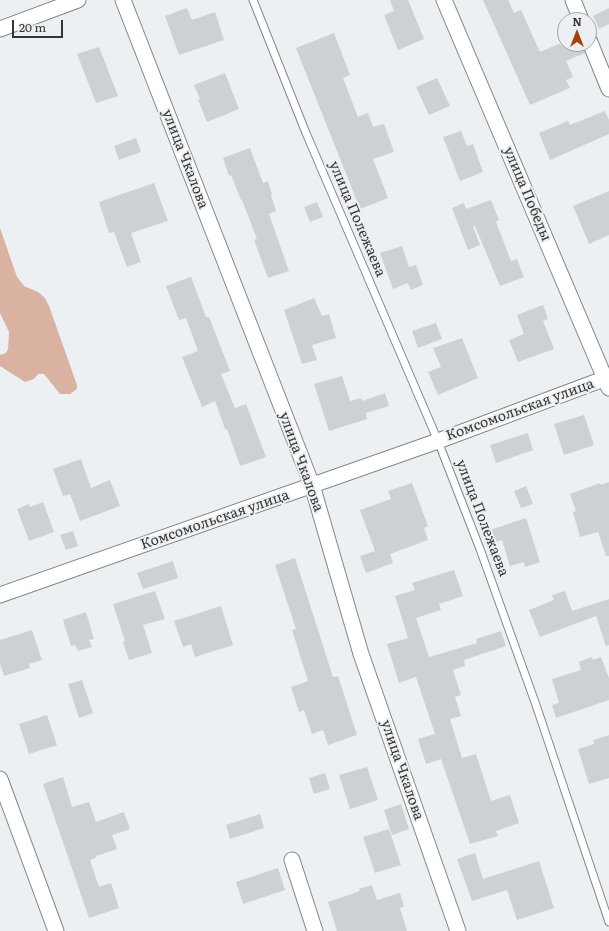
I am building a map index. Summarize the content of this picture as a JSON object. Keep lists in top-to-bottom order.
{
  "streets": {
    "street": ["улица Чкалова", "улица Победы", "Комсомольская улица"],
    "lane": ["улица Полежаева"]
  },
  "crossings": [
    ["улица Чкалова", "Комсомольская улица"],
    ["улица Победы", "Комсомольская улица"],
    ["улица Полежаева", "Комсомольская улица"]
  ],
  "scale_bar": "20 m",
  "north": "top"
}
